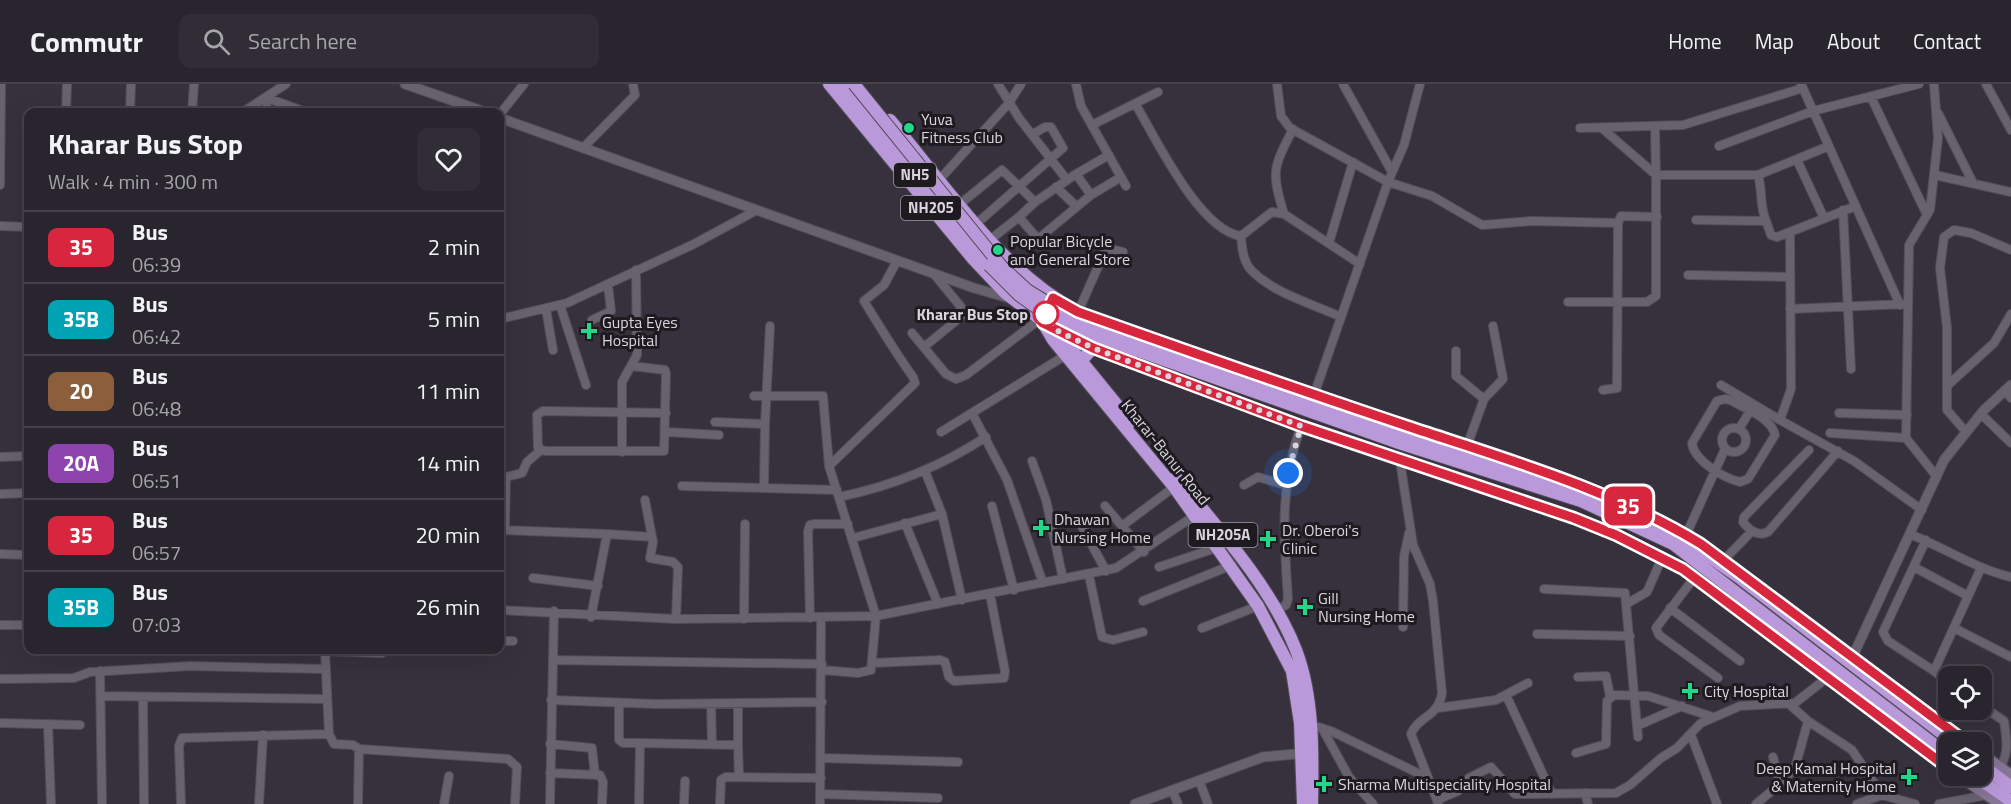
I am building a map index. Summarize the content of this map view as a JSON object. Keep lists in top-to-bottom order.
{
  "streets": {
    "highway": [
      "NH5",
      "NH205",
      "Kharar-Banur Road",
      "NH205A"
    ]
  },
  "crossings": [
    ["NH205", "Kharar-Banur Road"],
    ["Kharar-Banur Road", "NH205A"]
  ],
  "places": {
    "other": ["Yuva Fitness Club", "Popular Bicycle and General Store", "Kharar Bus Stop"],
    "health": [
      "Gupta Eyes Hospital",
      "Dhawan Nursing Home",
      "Dr. Oberoi's Clinic",
      "Gill Nursing Home",
      "City Hospital",
      "Deep Kamal Hospital & Maternity Home",
      "Sharma Multispeciality Hospital"
    ]
  },
  "lines": ["bus line 35"],
  "page": {
    "header": "Commutr",
    "search": "Search here",
    "nav": [
      "Home",
      "Map",
      "About",
      "Contact"
    ],
    "on_map": "35",
    "heading": ["Kharar Bus Stop", "Walk · 4 min · 300 m"],
    "list": [
      {
        "mark": "35",
        "name": "Bus",
        "note": "06:39",
        "value": "2 min"
      },
      {
        "mark": "35B",
        "name": "Bus",
        "note": "06:42",
        "value": "5 min"
      },
      {
        "mark": "20",
        "name": "Bus",
        "note": "06:48",
        "value": "11 min"
      },
      {
        "mark": "20A",
        "name": "Bus",
        "note": "06:51",
        "value": "14 min"
      },
      {
        "mark": "35",
        "name": "Bus",
        "note": "06:57",
        "value": "20 min"
      },
      {
        "mark": "35B",
        "name": "Bus",
        "note": "07:03",
        "value": "26 min"
      }
    ]
  }
}
